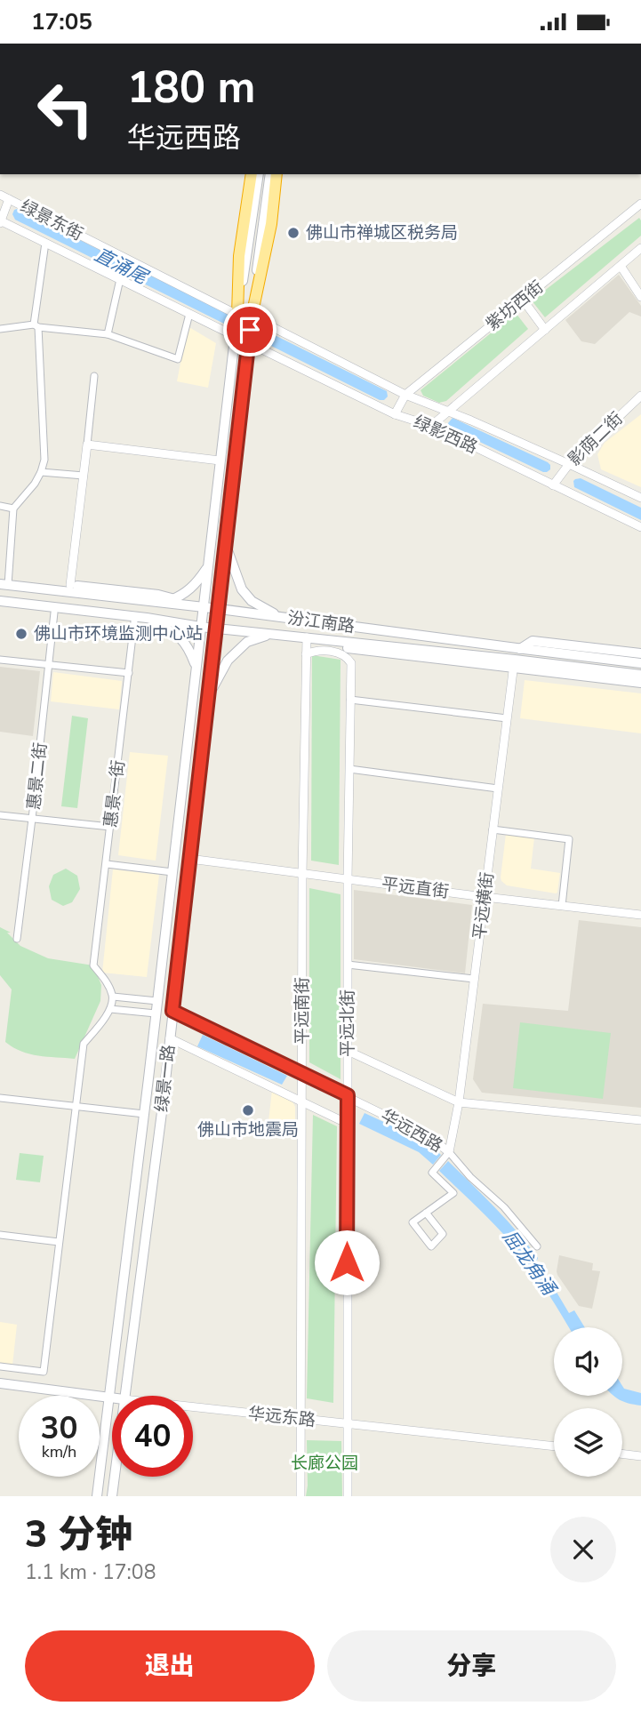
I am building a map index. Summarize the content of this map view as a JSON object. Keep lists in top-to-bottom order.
{
  "streets": {
    "main road": ["汾江南路", "绿景一路", "华远东路"],
    "street": [
      "绿景东街",
      "紫坊西街",
      "绿影西路",
      "影荫二街",
      "惠景二街",
      "惠景一街",
      "平远直街",
      "平远横街",
      "平远南街",
      "平远北街",
      "华远西路"
    ]
  },
  "crossings": [
    ["绿景东街", "绿景一路"],
    ["紫坊西街", "绿影西路"],
    ["绿影西路", "影荫二街"],
    ["绿影西路", "绿景一路"],
    ["汾江南路", "平远横街"],
    ["汾江南路", "平远南街"],
    ["汾江南路", "绿景一路"],
    ["平远直街", "平远横街"],
    ["平远直街", "平远南街"],
    ["平远直街", "平远北街"],
    ["平远直街", "绿景一路"],
    ["平远横街", "华远西路"],
    ["平远南街", "华远西路"],
    ["平远南街", "华远东路"],
    ["平远北街", "华远西路"],
    ["平远北街", "华远东路"],
    ["绿景一路", "华远西路"],
    ["绿景一路", "华远东路"]
  ],
  "water": ["直涌尾", "屈龙角涌"],
  "parks": ["长廊公园"],
  "places": ["佛山市禅城区税务局", "佛山市环境监测中心站", "佛山市地震局"],
  "page": {
    "status": "17:05",
    "turn": ["180 m", "华远西路"],
    "speed": "30 km/h",
    "limit": "40",
    "heading": ["3 分钟", "1.1 km · 17:08"],
    "buttons": ["退出", "分享"]
  }
}
